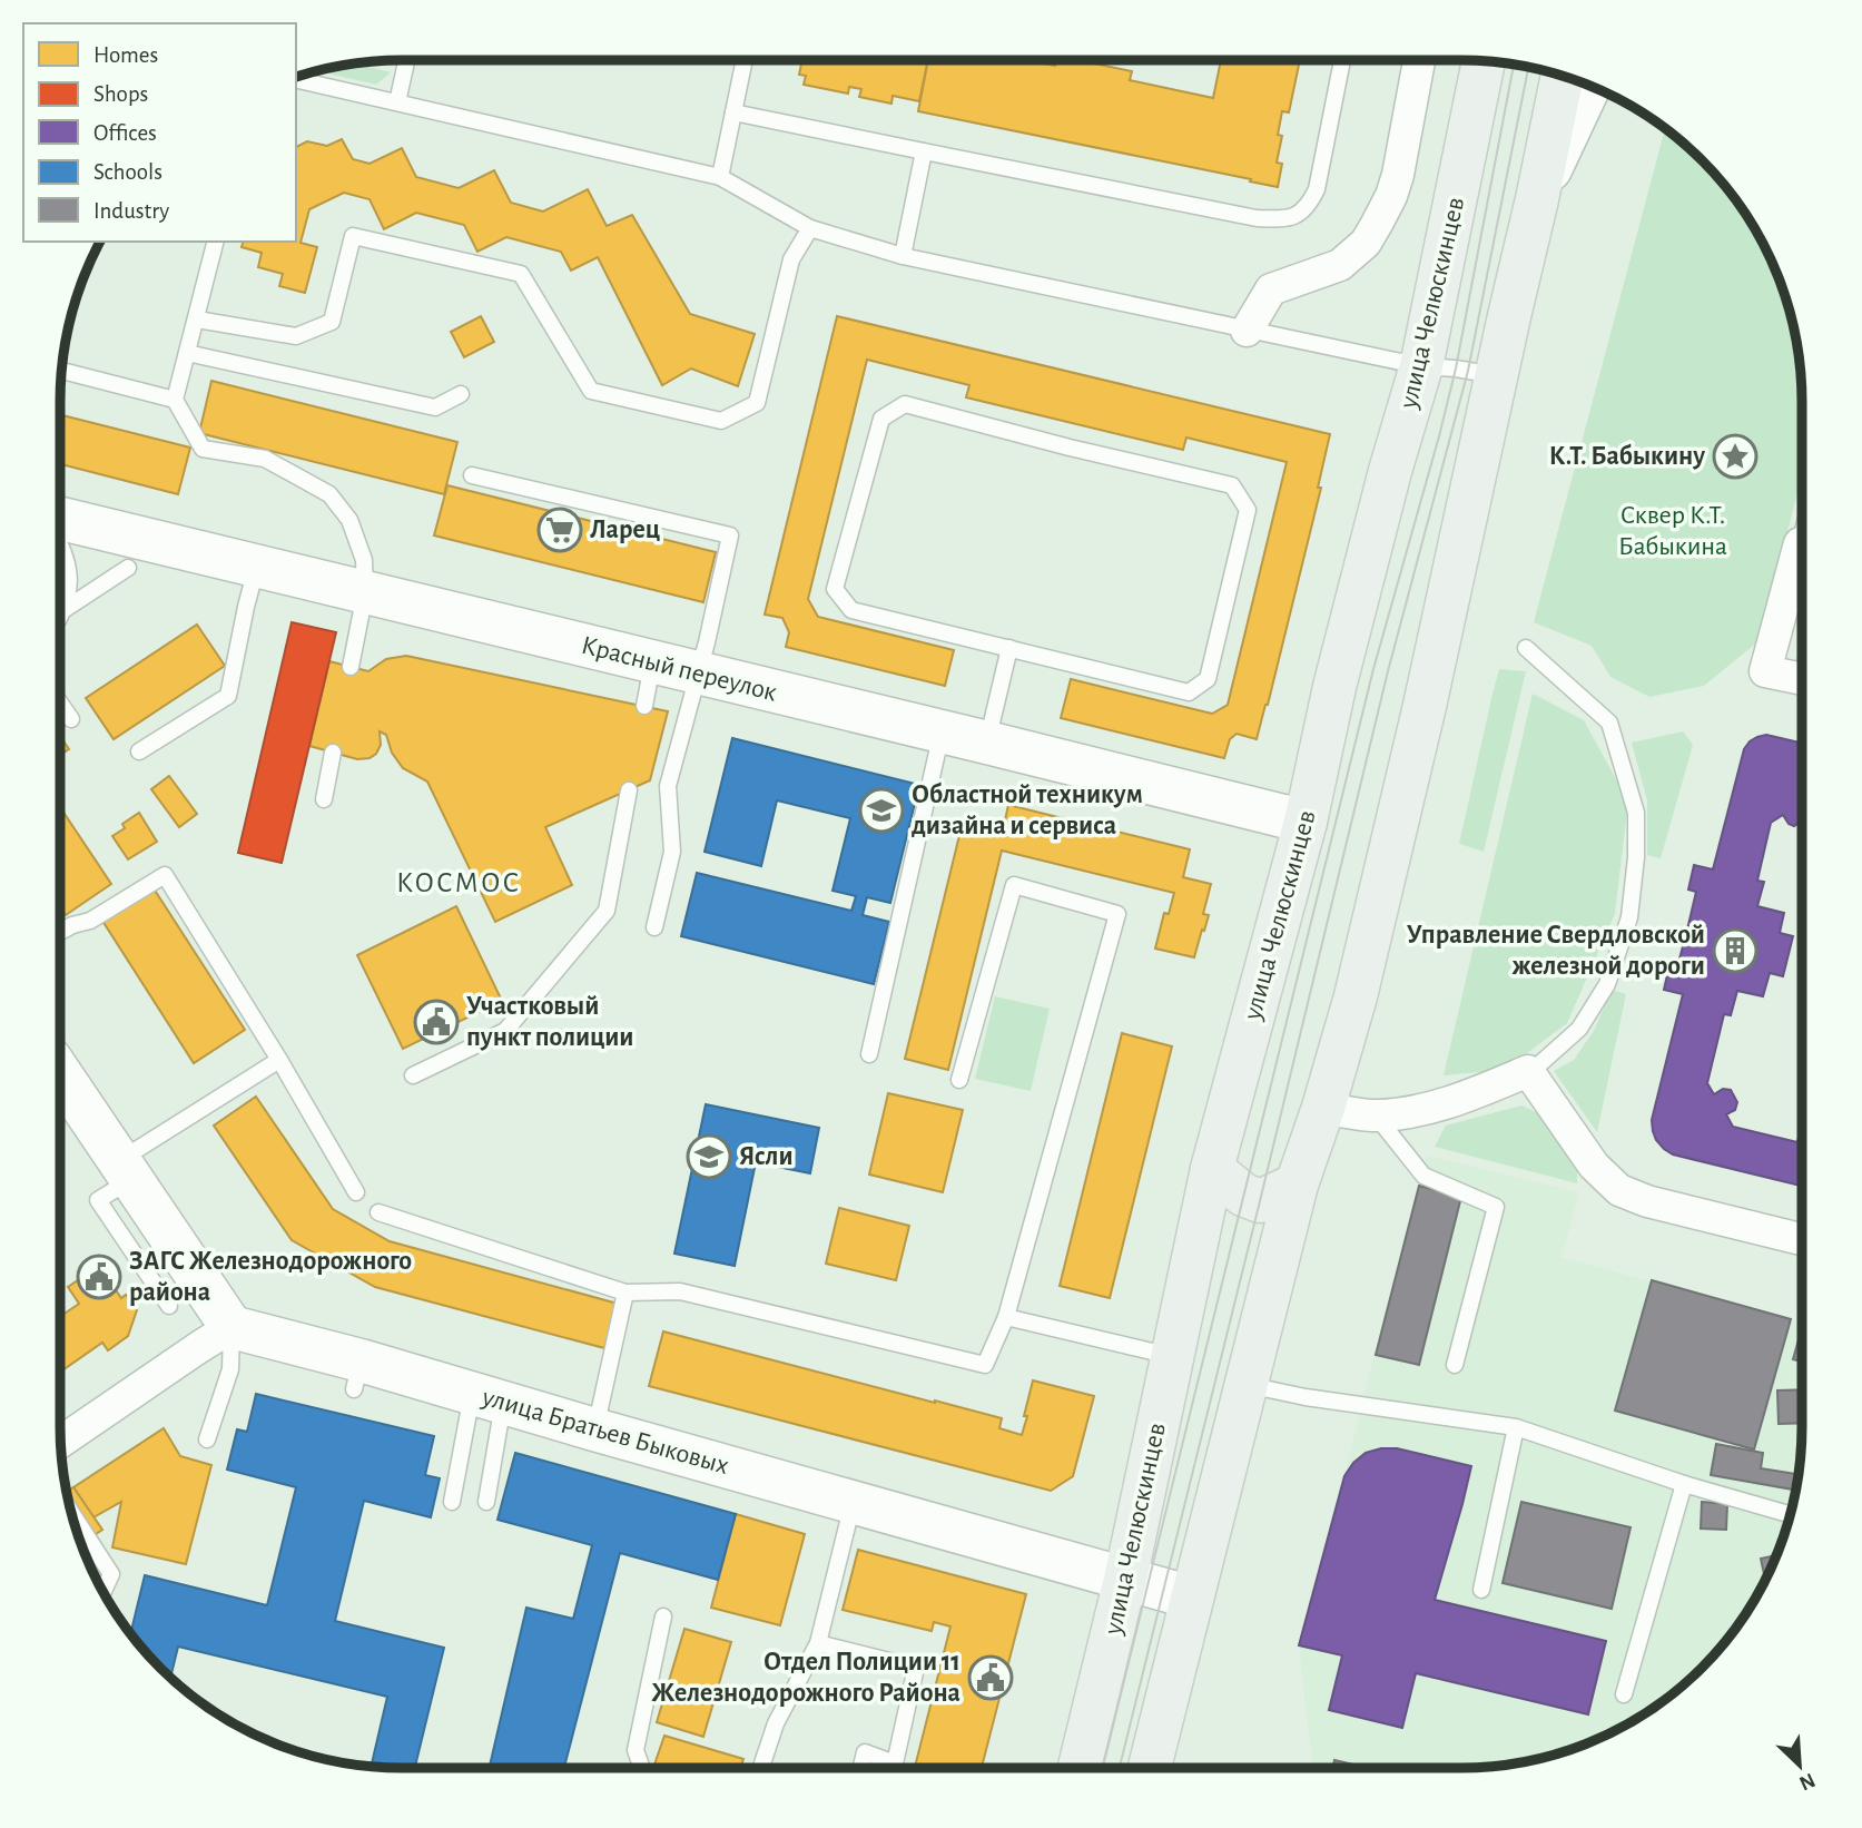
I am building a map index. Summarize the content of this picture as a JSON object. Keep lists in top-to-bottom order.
{
  "streets": {
    "main road": ["улица Челюскинцев"],
    "street": ["Красный переулок", "улица Братьев Быковых"]
  },
  "crossings": [
    ["улица Челюскинцев", "Красный переулок"],
    ["улица Челюскинцев", "улица Братьев Быковых"]
  ],
  "districts": ["КОСМОС"],
  "parks": ["Сквер К.Т. Бабыкина"],
  "places": {
    "place": ["К.Т. Бабыкину"],
    "supermarket": ["Ларец"],
    "school or university": ["Областной техникум дизайна и сервиса", "Ясли"],
    "building": ["Управление Свердловской железной дороги"],
    "public building": ["Участковый пункт полиции", "ЗАГС Железнодорожного района", "Отдел Полиции 11 Железнодорожного Района"]
  },
  "legend": [
    "Homes",
    "Shops",
    "Offices",
    "Schools",
    "Industry"
  ],
  "north": "bottom right"
}
